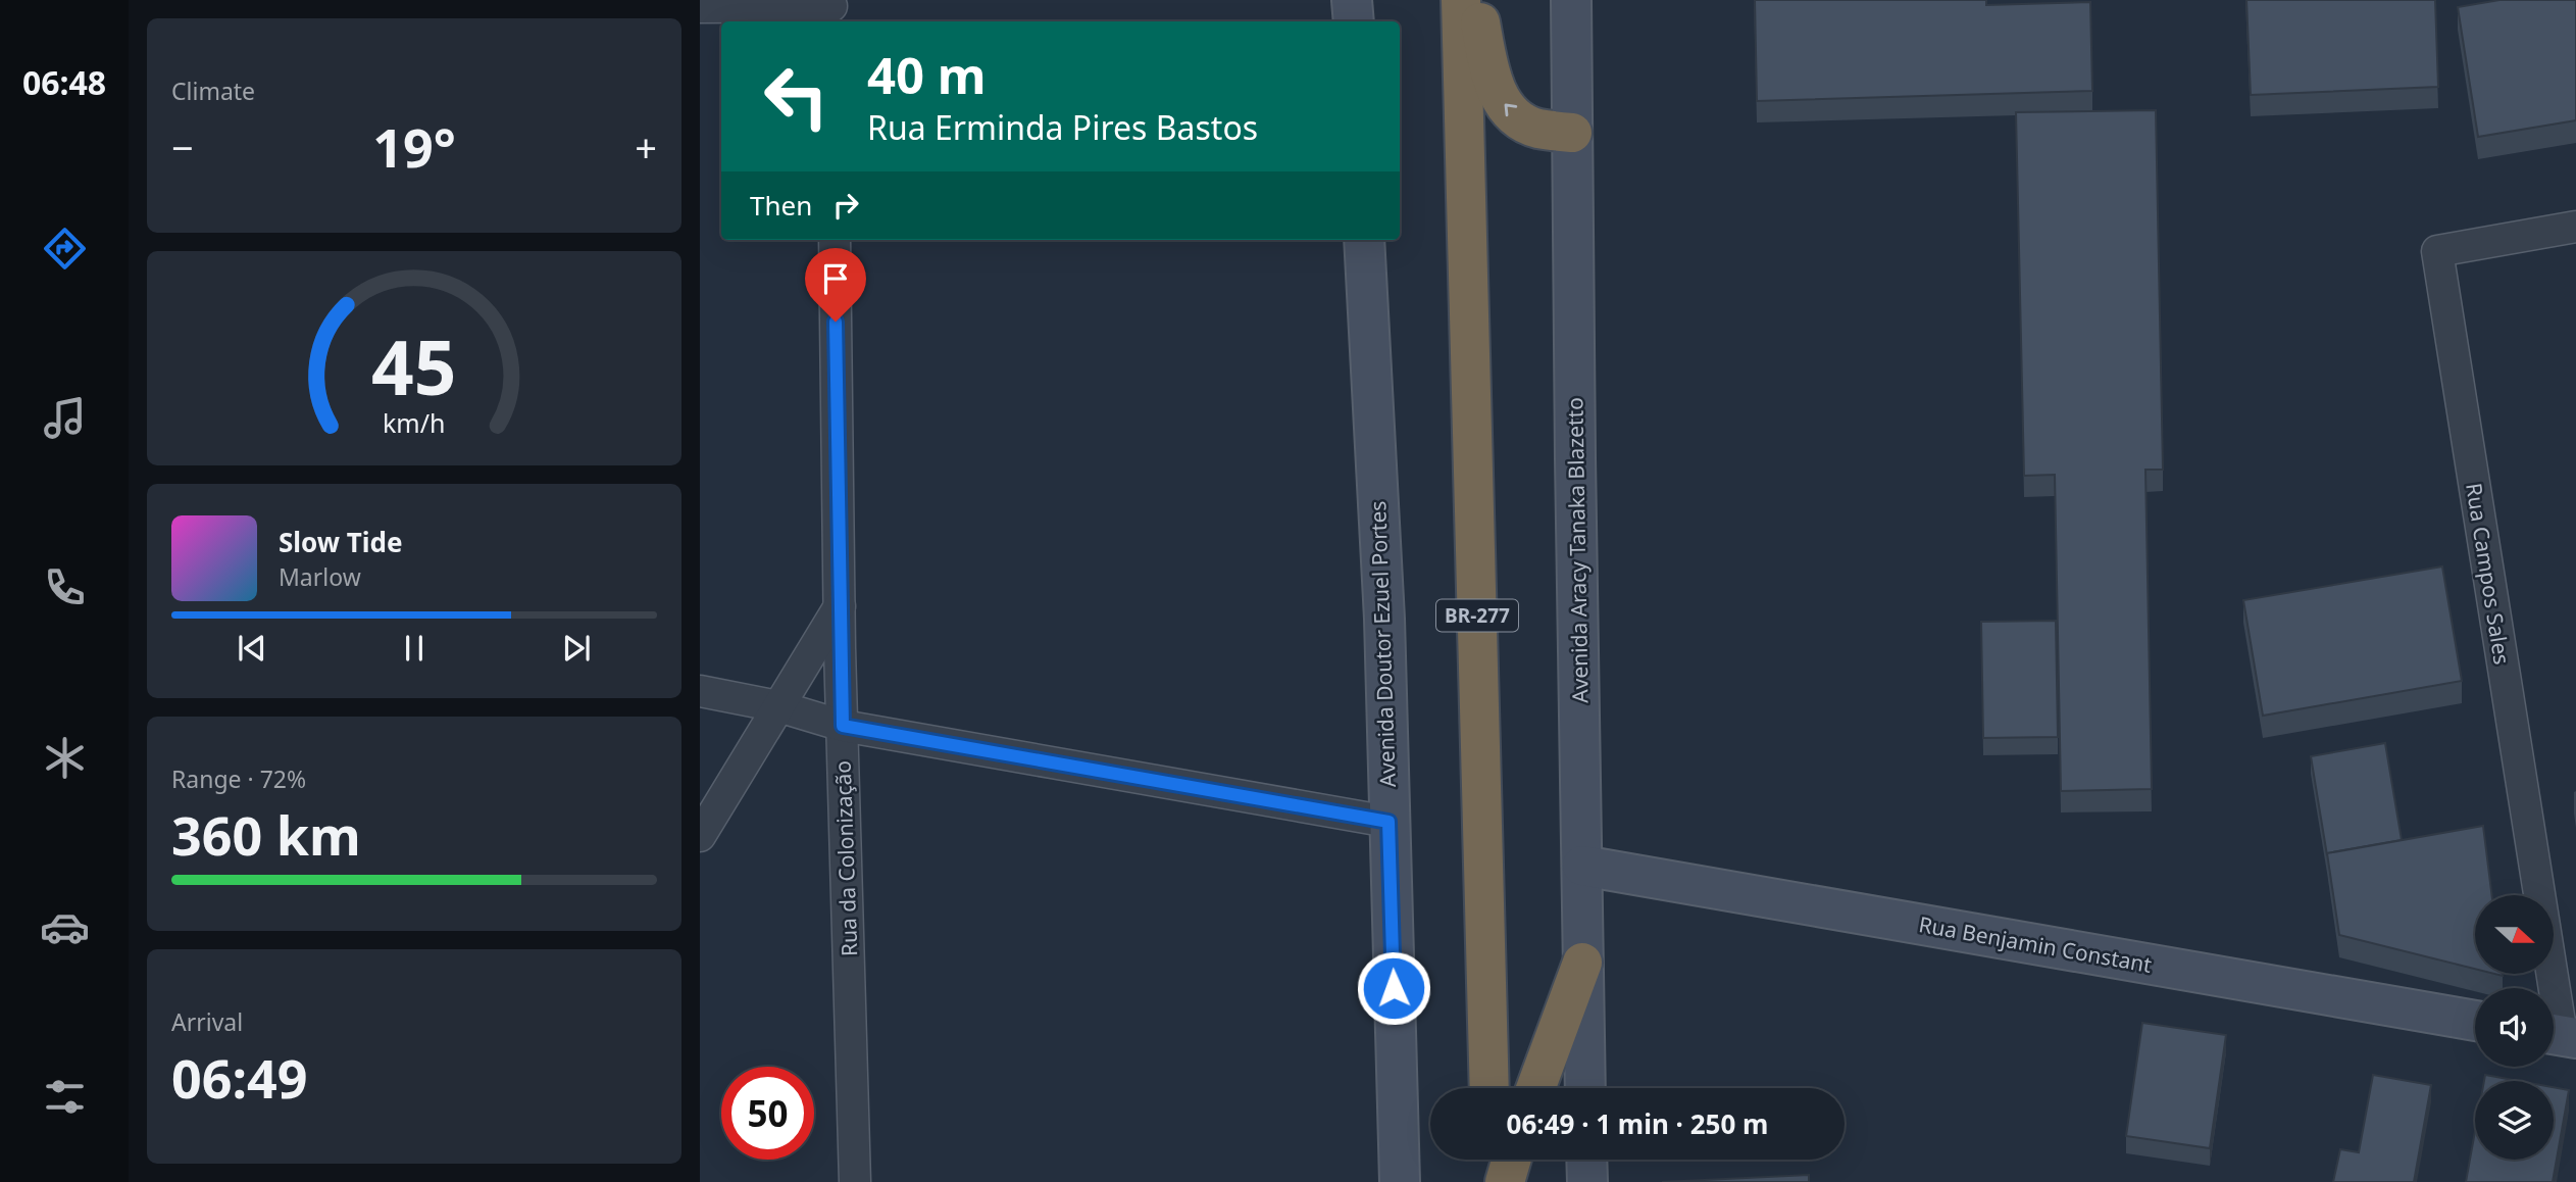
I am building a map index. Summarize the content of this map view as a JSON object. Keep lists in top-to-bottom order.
{
  "streets": {
    "highway": ["BR-277"],
    "main road": ["Avenida Aracy Tanaka Blazetto", "Avenida Doutor Ezuel Portes", "Rua Benjamin Constant"],
    "street": ["Rua Campos Sales", "Rua da Colonização"]
  },
  "crossings": [
    ["Avenida Aracy Tanaka Blazetto", "Rua Benjamin Constant"]
  ],
  "north": "right",
  "page": {
    "tabs": "06:48",
    "tile": [
      "Climate",
      ["Range · 72%", "360 km"],
      ["Arrival", "06:49"]
    ],
    "turn": ["40 m", "Rua Erminda Pires Bastos"],
    "heat": ["−", "19°", "+"],
    "then": "Then",
    "song": ["Slow Tide", "Marlow"],
    "limit": "50",
    "trip": "06:49 · 1 min · 250 m",
    "gauge": ["45", "km/h"]
  }
}
